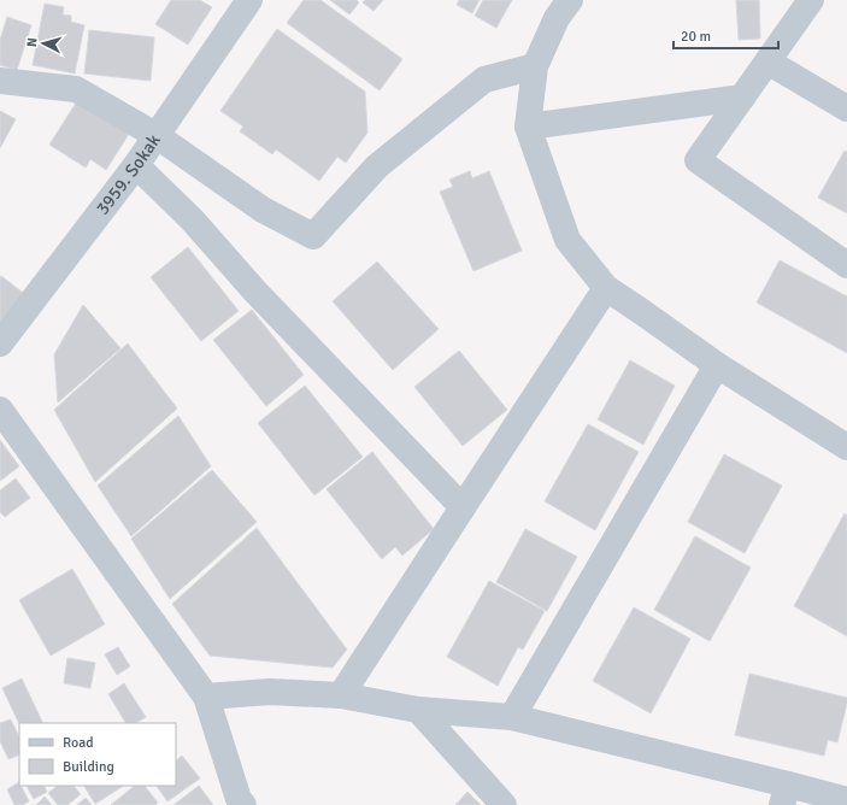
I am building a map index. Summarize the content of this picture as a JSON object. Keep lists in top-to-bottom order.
{
  "streets": {
    "street": ["3959. Sokak"]
  },
  "legend": ["Road", "Building"],
  "scale_bar": "20 m",
  "north": "left"
}
